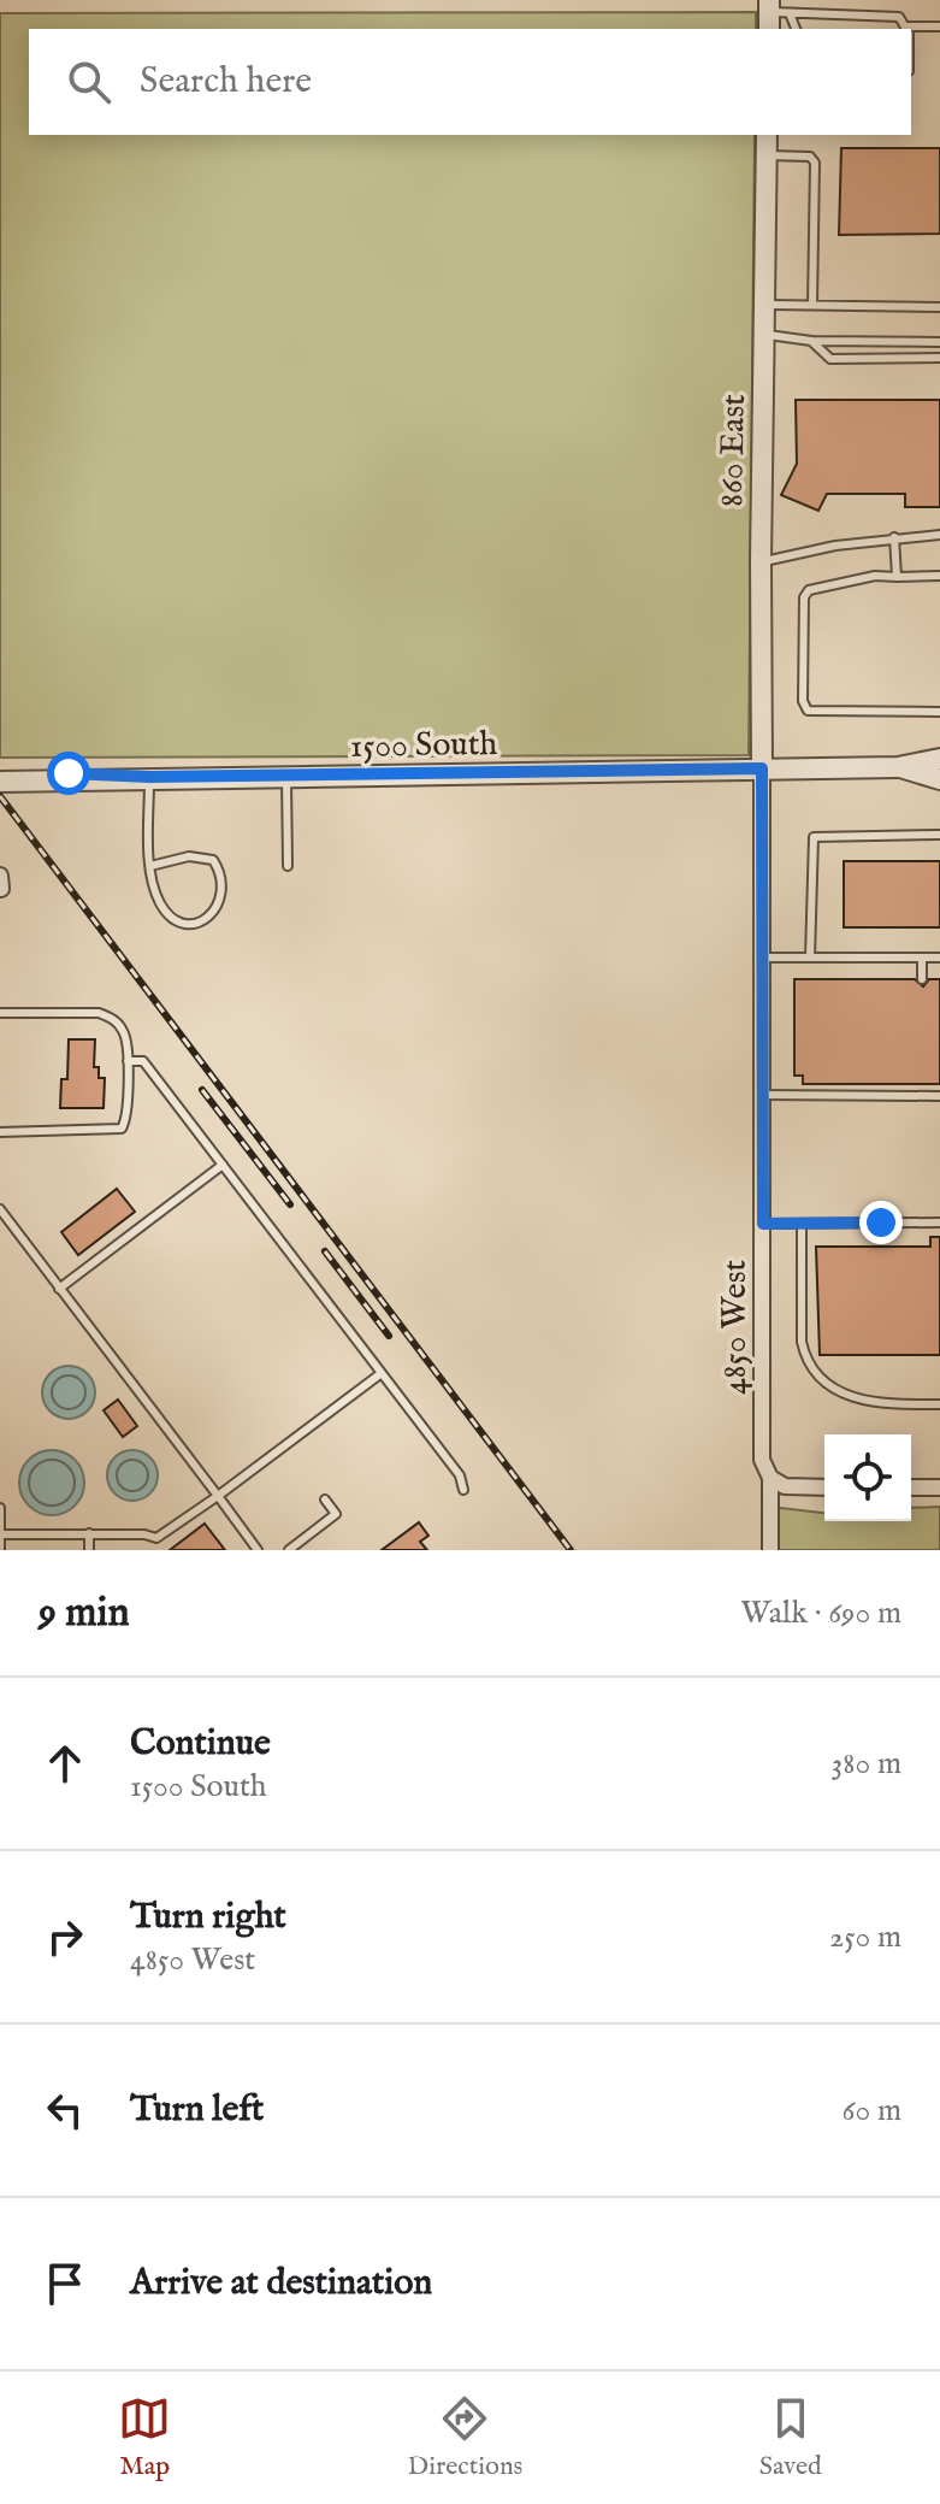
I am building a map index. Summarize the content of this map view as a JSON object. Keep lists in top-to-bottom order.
{
  "streets": {
    "street": ["860 East", "1500 South", "4850 West"]
  },
  "crossings": [
    ["860 East", "1500 South"],
    ["860 East", "4850 West"],
    ["1500 South", "4850 West"]
  ],
  "page": {
    "search": "Search here",
    "heading": ["9 min", "Walk · 690 m"],
    "list": [
      ["Continue", "1500 South", "380 m"],
      ["Turn right", "4850 West", "250 m"],
      ["Turn left", "60 m"],
      "Arrive at destination"
    ],
    "nav": ["Map", "Directions", "Saved"]
  }
}
